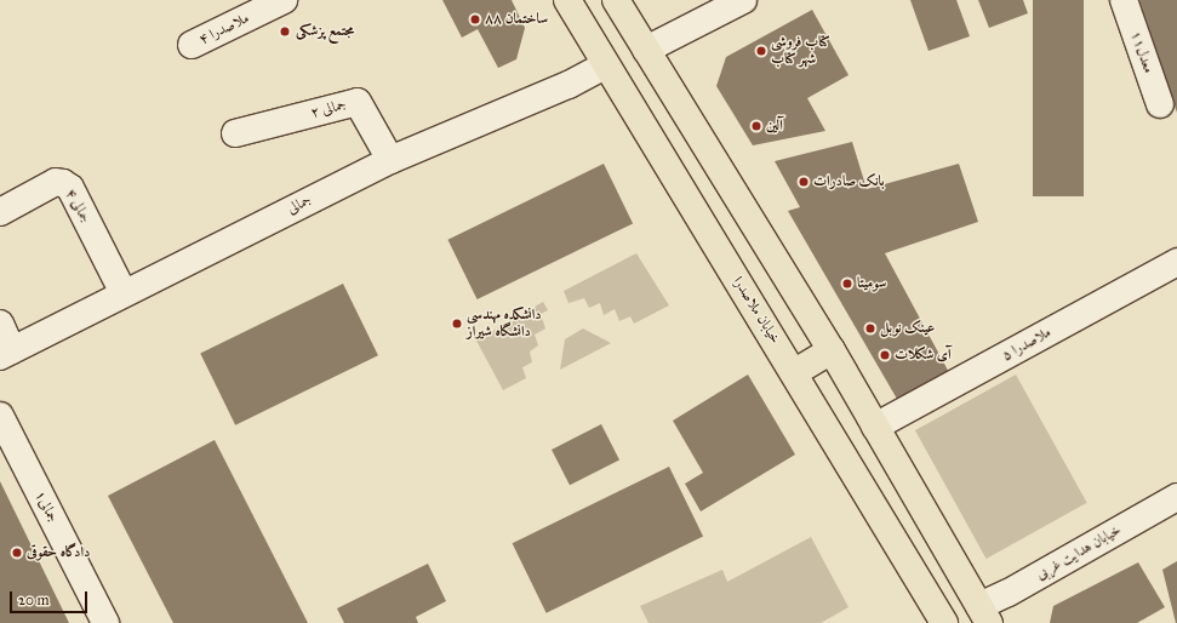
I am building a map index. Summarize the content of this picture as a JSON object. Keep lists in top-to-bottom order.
{
  "streets": {
    "main road": ["خیابان ملاصدرا"],
    "street": [
      "۴ ملاصدرا",
      "معدل۱۱",
      "۲ جمالی",
      "جمالی",
      "۴ جمالی",
      "۵ ملاصدرا",
      "جمالی۱",
      "خیابان هدایت غربی"
    ]
  },
  "crossings": [
    ["۲ جمالی", "جمالی"],
    ["جمالی", "۴ جمالی"],
    ["جمالی", "خیابان ملاصدرا"]
  ],
  "places": [
    "ساختمان ۸۸",
    "مجتمع پزشکی",
    "کتاب فروشی شهر کتاب",
    "آلین",
    "بانک صادرات",
    "سومیتا",
    "دانشکده مهندسی دانشگاه شیراز",
    "عینک نوبل",
    "آی شکلات",
    "دادگاه حقوقی"
  ],
  "scale_bar": "20 m"
}
